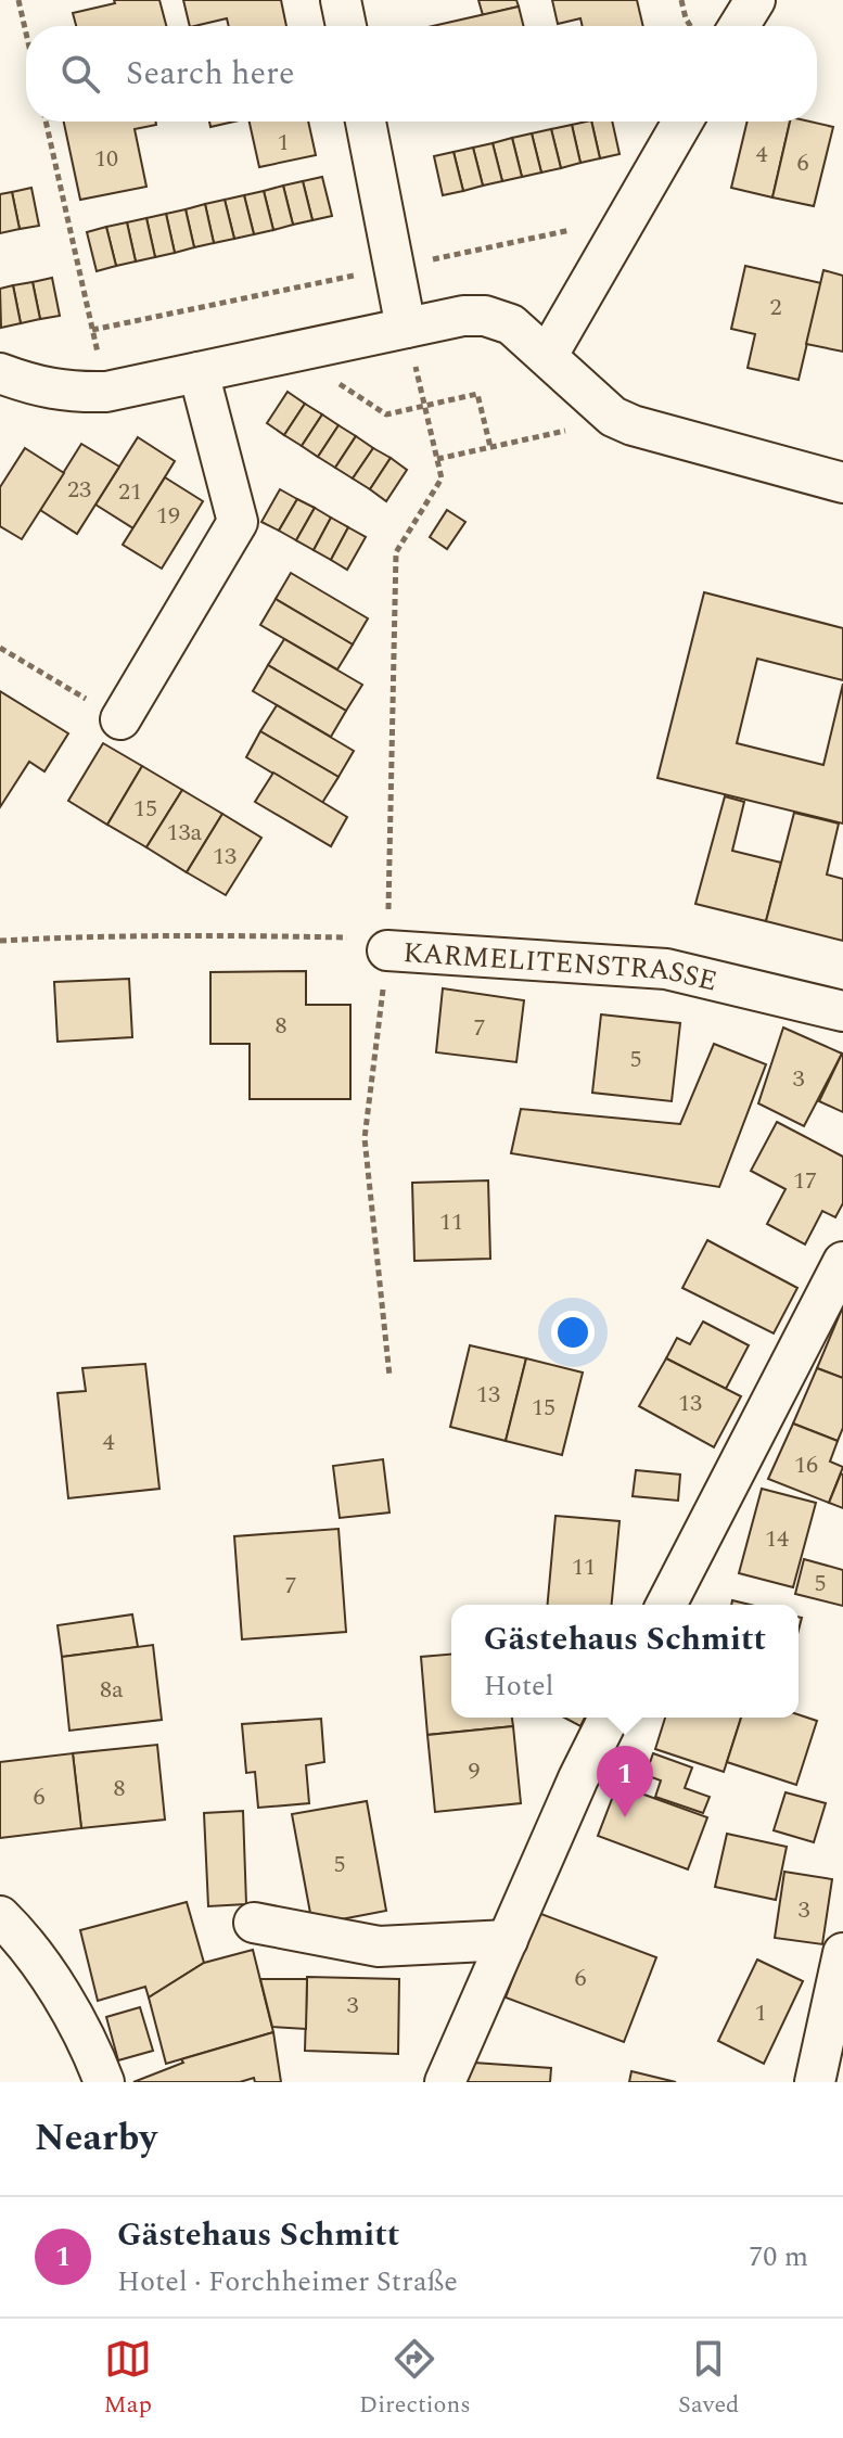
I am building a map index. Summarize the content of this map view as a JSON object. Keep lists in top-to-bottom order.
{
  "streets": {
    "street": ["KARMELITENSTRASSE"]
  },
  "house_numbers": [
    "1",
    "4",
    "10",
    "6",
    "2",
    "23",
    "21",
    "19",
    "15",
    "13a",
    "13",
    "8",
    "7",
    "5",
    "3",
    "17",
    "11",
    "13",
    "13",
    "15",
    "4",
    "16",
    "14",
    "11",
    "5",
    "7",
    "8a",
    "9",
    "8",
    "6",
    "5",
    "3",
    "6",
    "3",
    "1"
  ],
  "page": {
    "search": "Search here",
    "popup": ["Gästehaus Schmitt", "Hotel"],
    "pins": "1",
    "heading": "Nearby",
    "list": [
      {
        "mark": "1",
        "name": "Gästehaus Schmitt",
        "note": "Hotel · Forchheimer Straße",
        "value": "70 m"
      }
    ],
    "nav": ["Map", "Directions", "Saved"]
  }
}
